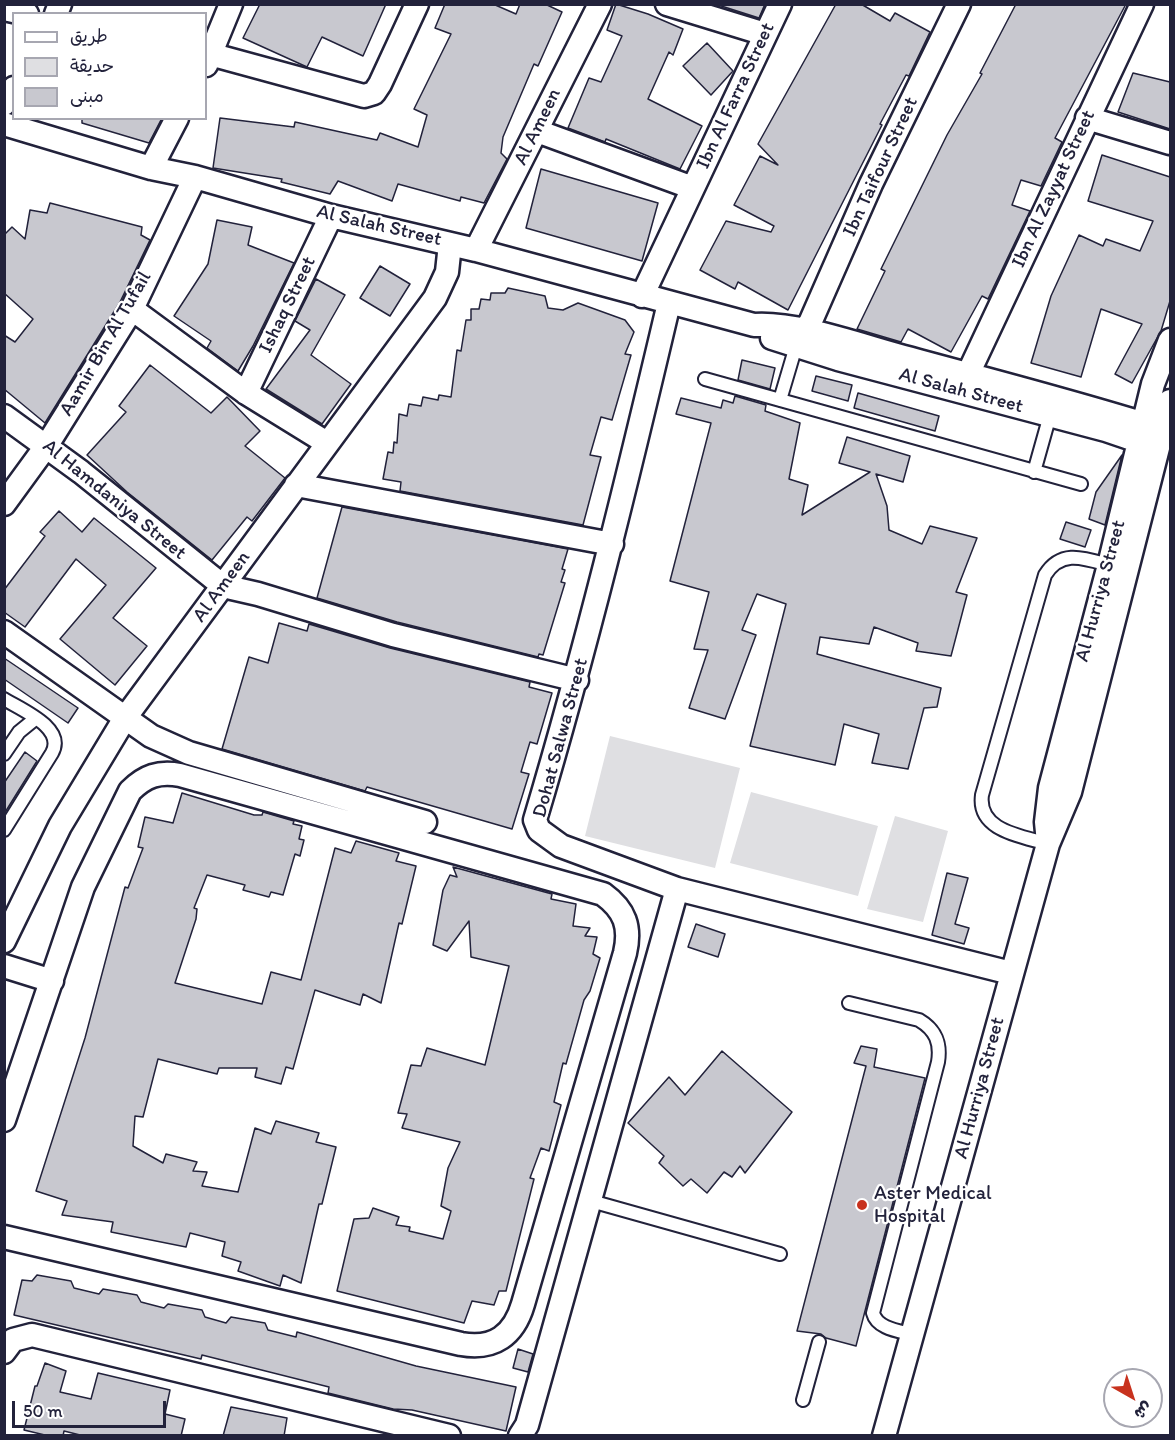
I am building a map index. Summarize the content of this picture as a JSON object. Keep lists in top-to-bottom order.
{
  "streets": {
    "street": [
      "Ibn Al Farra Street",
      "Al Ameen",
      "Ibn Taifour Street",
      "Ibn Al Zayyat Street",
      "Al Salah Street",
      "Ishaq Street",
      "Aamir Bin Al Tufail",
      "Al Hamdaniya Street",
      "Al Hurriya Street",
      "Dohat Salwa Street"
    ]
  },
  "crossings": [
    ["Ibn Al Farra Street", "Al Ameen"],
    ["Ibn Al Farra Street", "Al Salah Street"],
    ["Al Ameen", "Al Salah Street"],
    ["Al Ameen", "Al Hamdaniya Street"],
    ["Ibn Taifour Street", "Al Salah Street"],
    ["Ibn Al Zayyat Street", "Al Salah Street"],
    ["Al Salah Street", "Ishaq Street"],
    ["Al Salah Street", "Aamir Bin Al Tufail"],
    ["Al Salah Street", "Al Hurriya Street"],
    ["Al Salah Street", "Dohat Salwa Street"],
    ["Aamir Bin Al Tufail", "Al Hamdaniya Street"],
    ["Al Hurriya Street", "Dohat Salwa Street"]
  ],
  "places": ["Aster Medical Hospital"],
  "legend": ["طريق", "حديقة", "مبنى"],
  "scale_bar": "50 m",
  "north": "bottom right"
}
